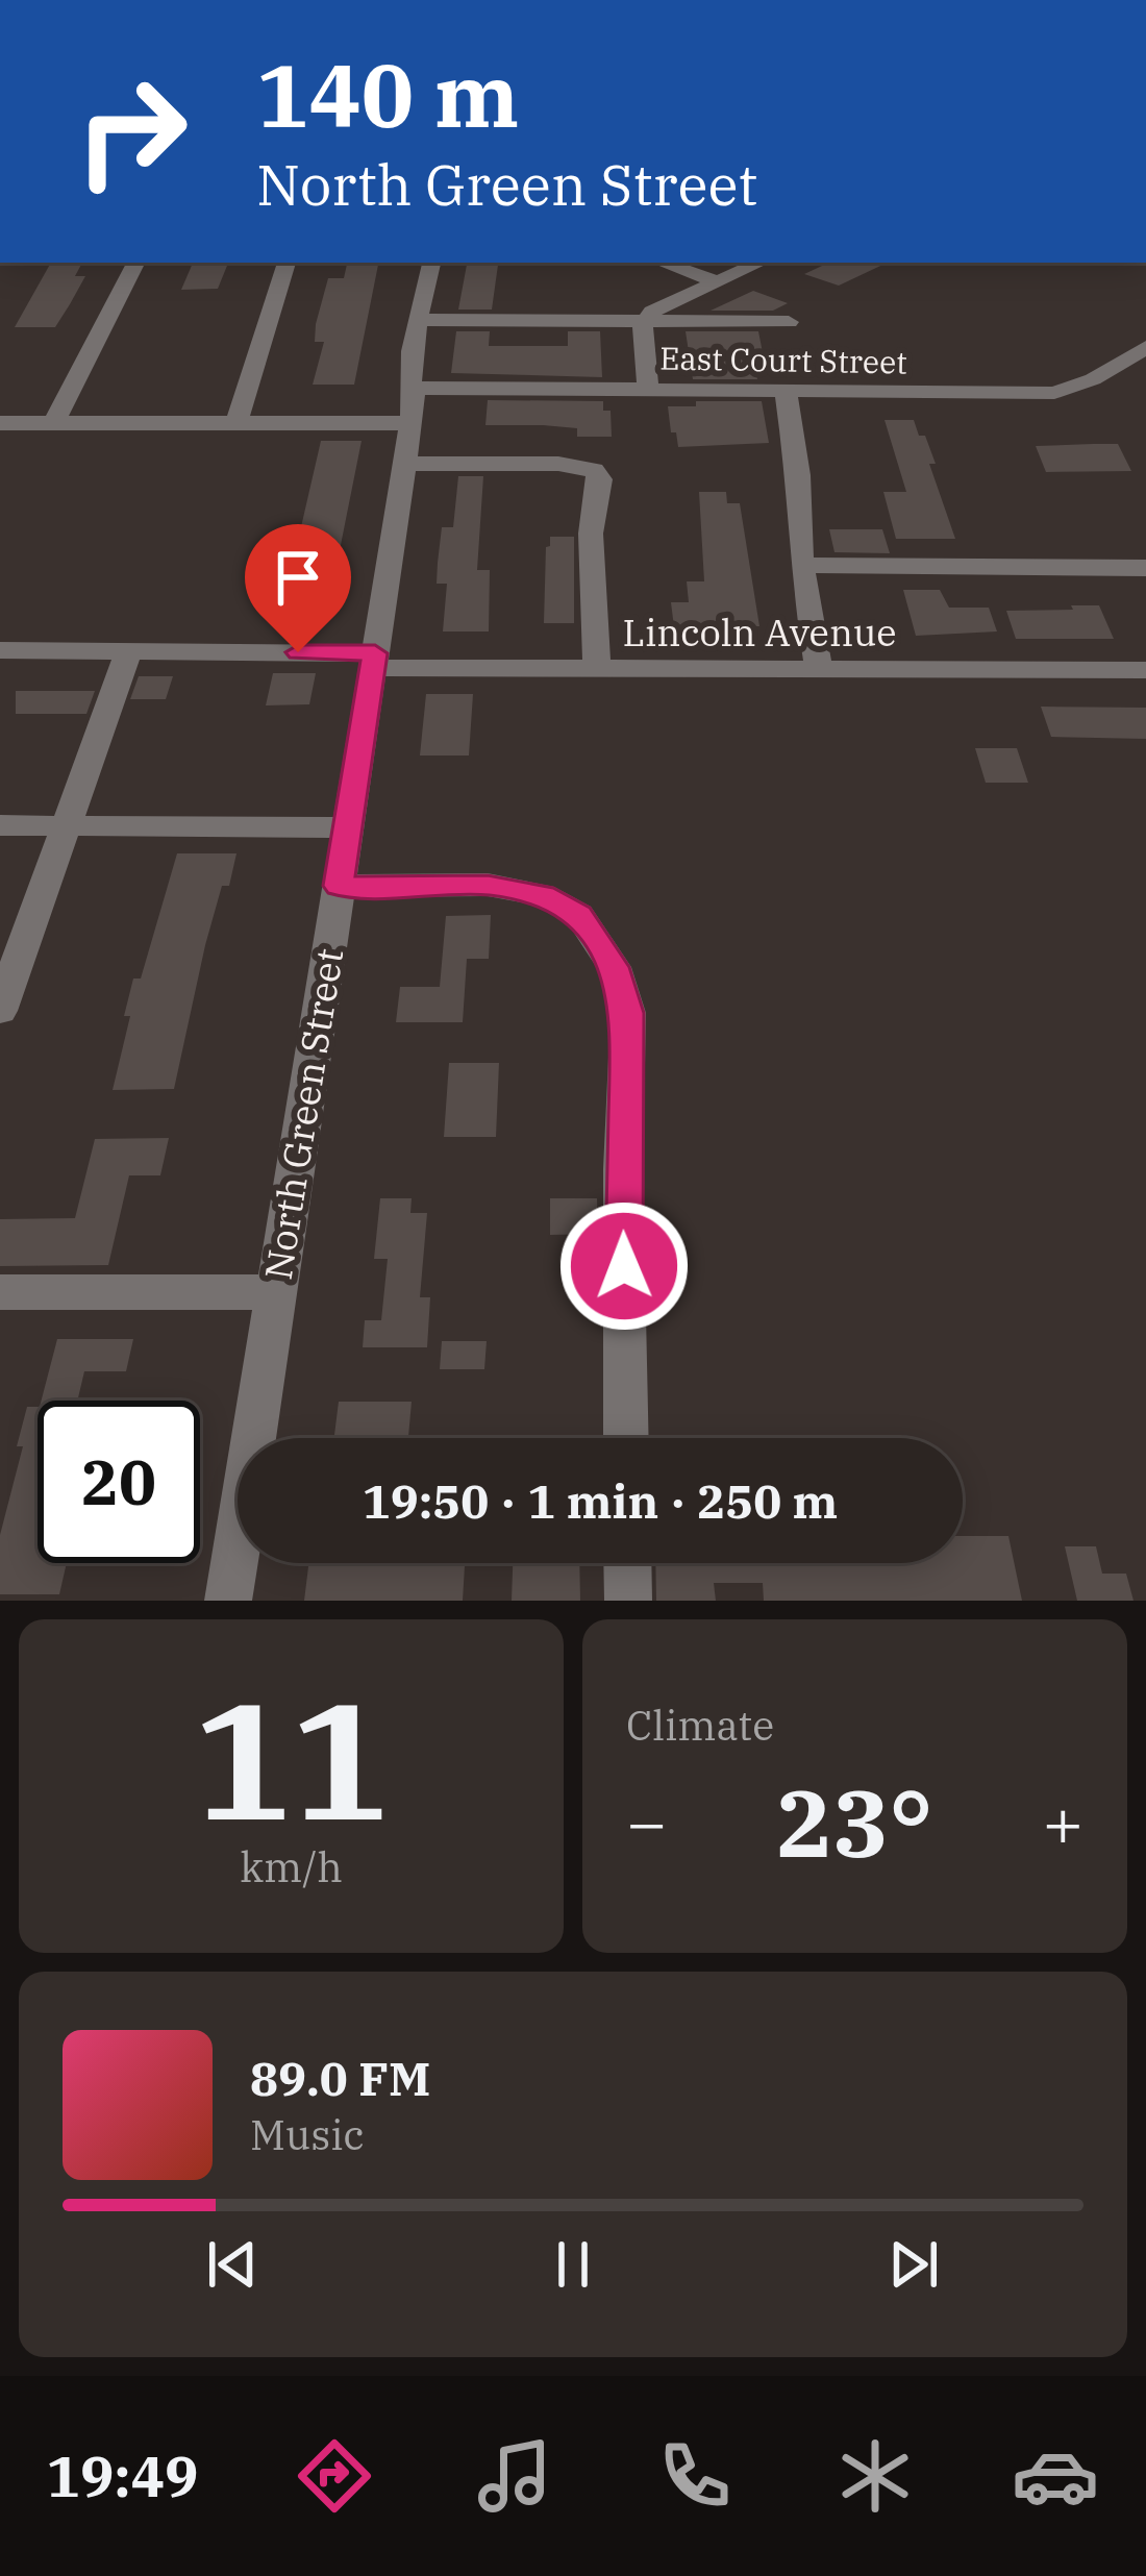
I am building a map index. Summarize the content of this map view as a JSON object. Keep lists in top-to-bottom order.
{
  "streets": {
    "street": ["East Court Street", "Lincoln Avenue", "North Green Street"]
  },
  "crossings": [
    ["East Court Street", "North Green Street"],
    ["Lincoln Avenue", "North Green Street"]
  ],
  "page": {
    "turn": ["140 m", "North Green Street"],
    "limit": "20",
    "trip": "19:50 · 1 min · 250 m",
    "tile": [
      ["11", "km/h"],
      "Climate"
    ],
    "heat": ["−", "23°", "+"],
    "song": ["89.0 FM", "Music"],
    "tabs": "19:49"
  }
}
